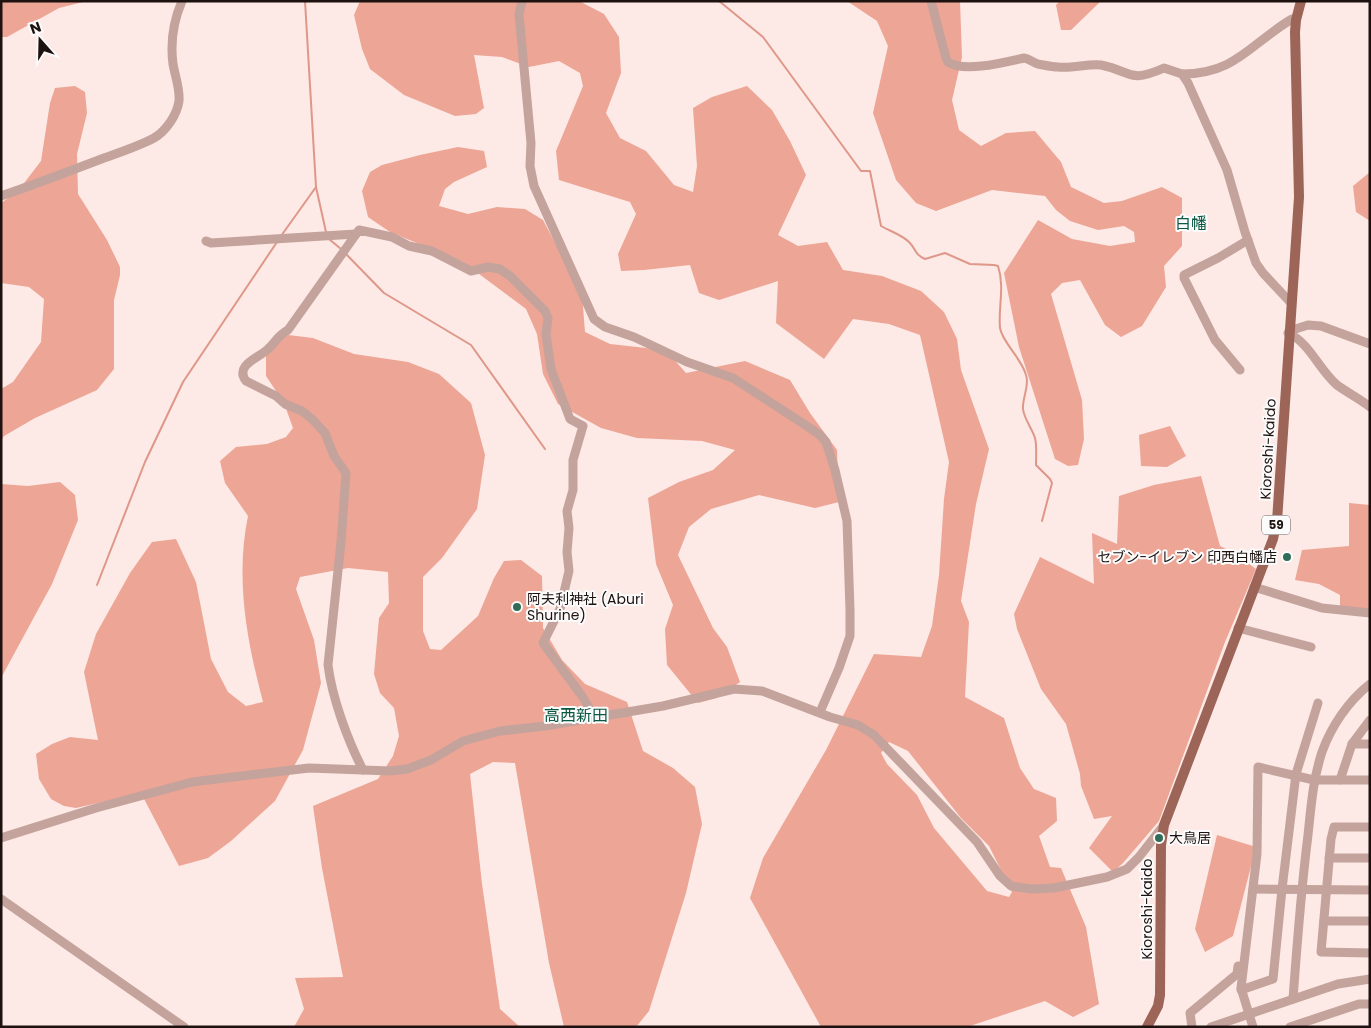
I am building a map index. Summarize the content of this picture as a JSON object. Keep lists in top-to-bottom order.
{
  "streets": {
    "main road": ["Kioroshi-kaido", "59"]
  },
  "districts": ["白幡", "高西新田"],
  "places": ["セブン-イレブン 印西白幡店", "阿夫利神社 (Aburi Shurine)", "大鳥居"],
  "north": "top"
}
